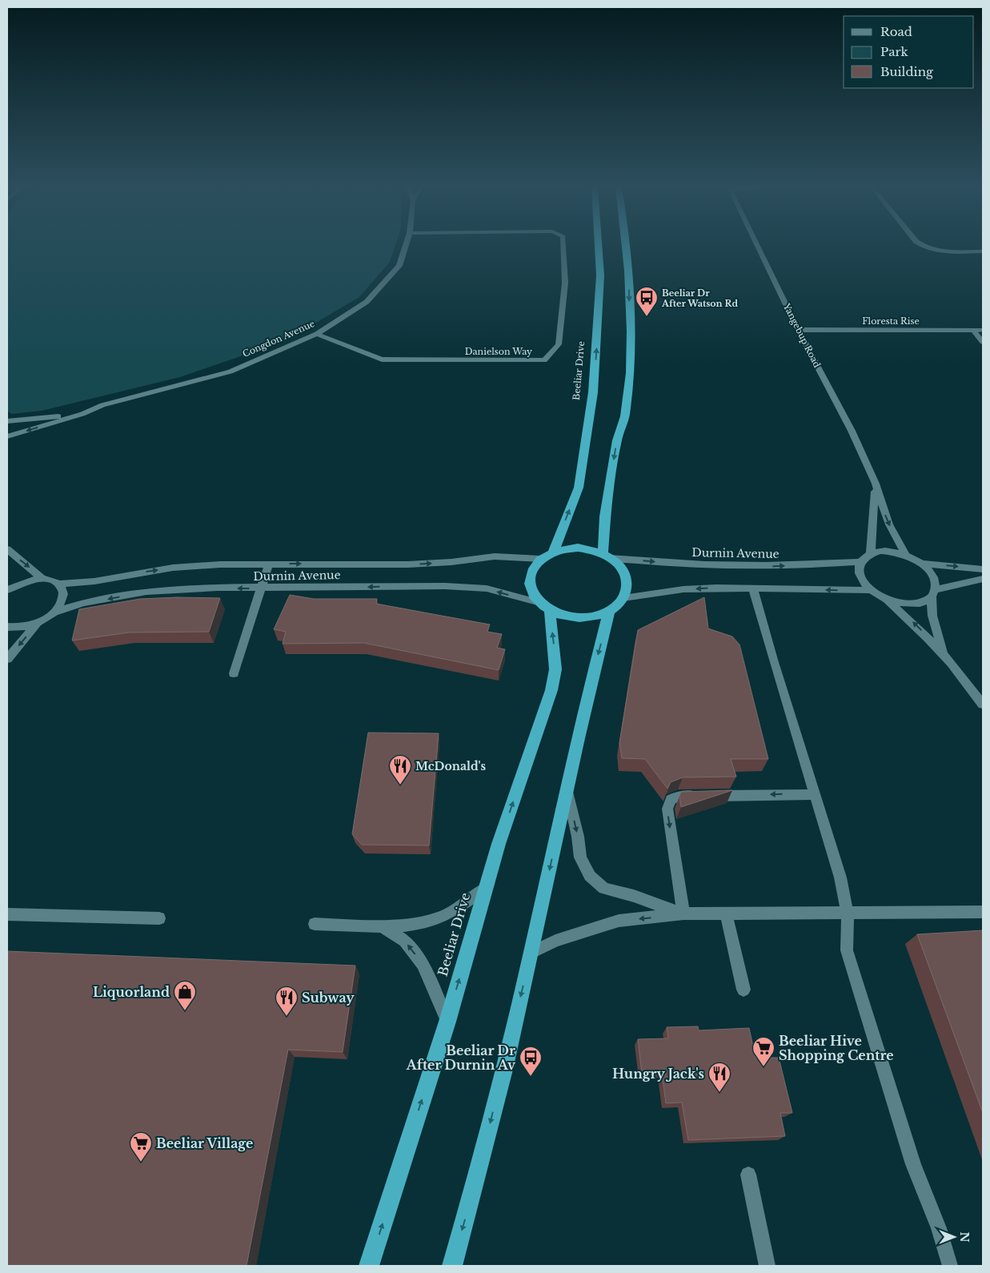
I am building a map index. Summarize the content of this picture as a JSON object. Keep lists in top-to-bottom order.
{
  "streets": {
    "highway": ["Beeliar Drive"],
    "street": [
      "Floresta Rise",
      "Yangebup Road",
      "Congdon Avenue",
      "Danielson Way",
      "Durnin Avenue"
    ]
  },
  "crossings": [
    ["Floresta Rise", "Yangebup Road"],
    ["Yangebup Road", "Durnin Avenue"],
    ["Congdon Avenue", "Danielson Way"],
    ["Beeliar Drive", "Durnin Avenue"]
  ],
  "places": {
    "bus stop": ["Beeliar Dr After Watson Rd", "Beeliar Dr After Durnin Av"],
    "restaurant": ["McDonald's", "Subway", "Hungry Jack's"],
    "shop": ["Liquorland"],
    "supermarket": ["Beeliar Hive Shopping Centre", "Beeliar Village"]
  },
  "legend": ["Road", "Park", "Building"],
  "north": "right"
}
